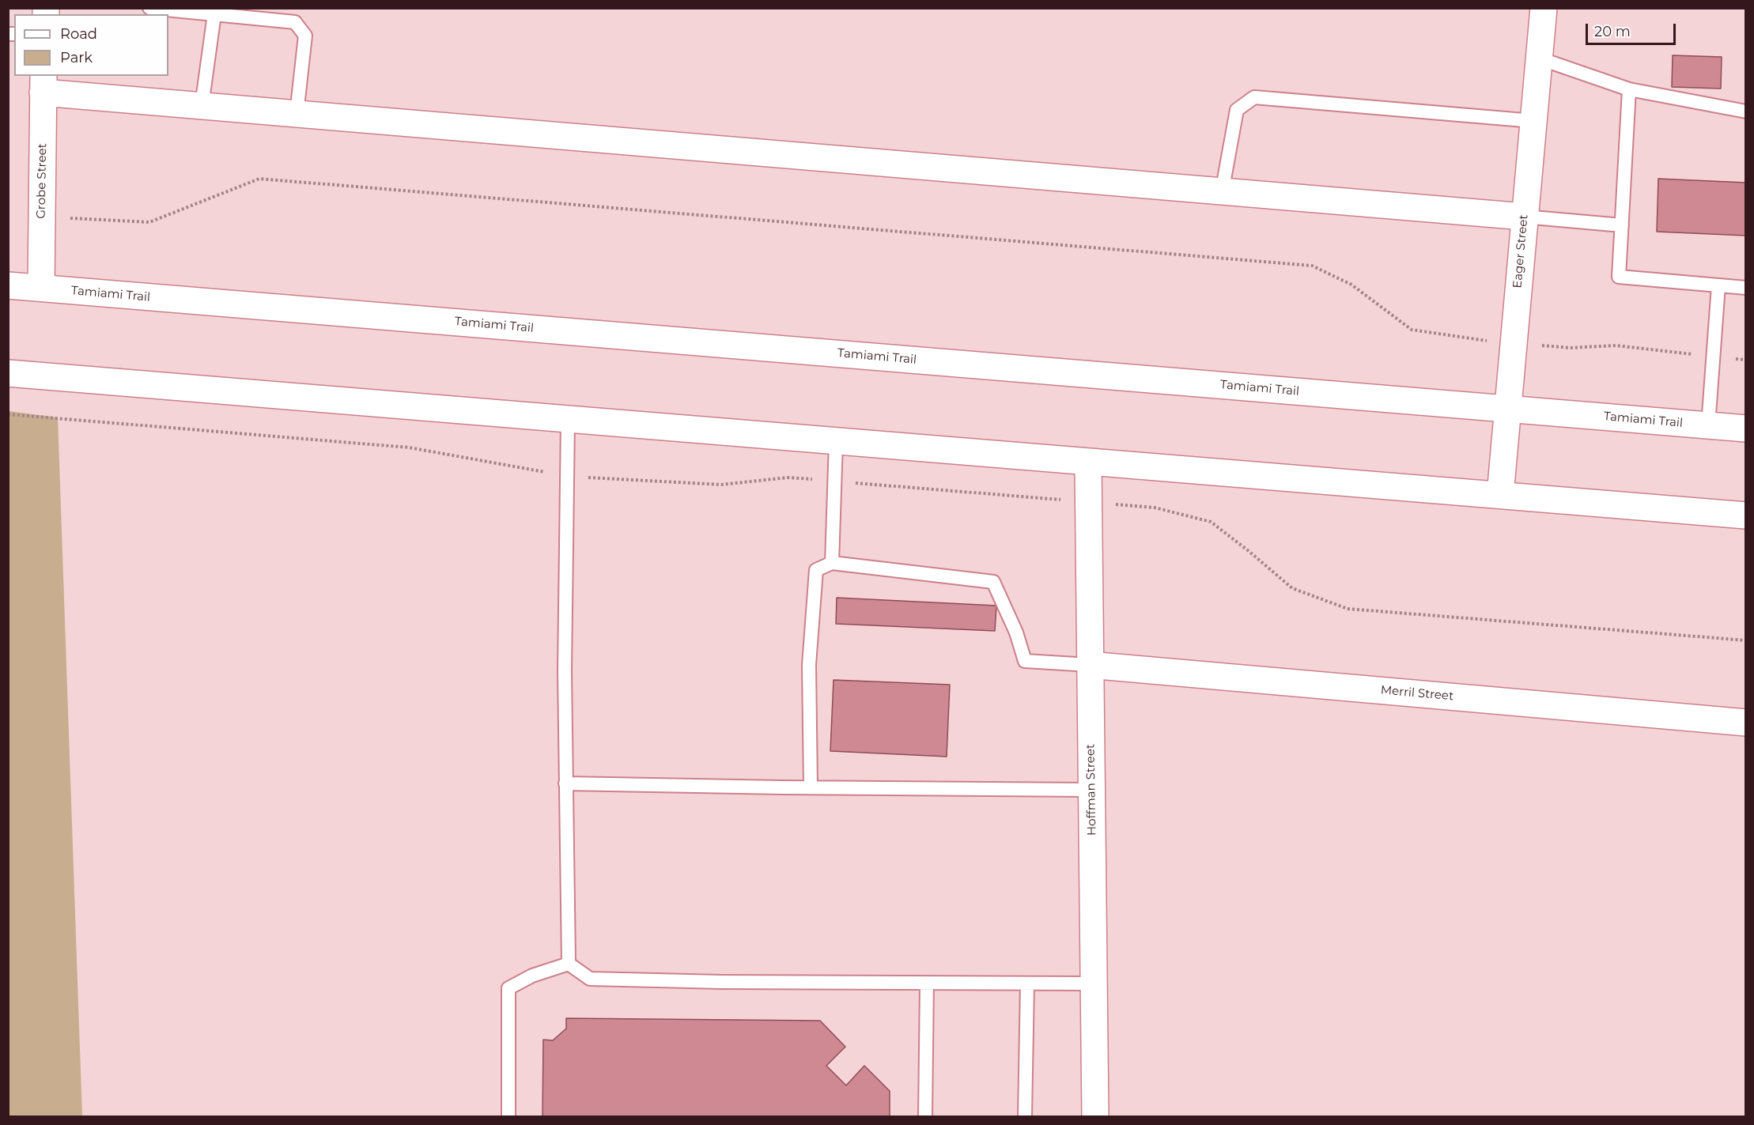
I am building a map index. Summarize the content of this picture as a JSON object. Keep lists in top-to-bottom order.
{
  "streets": {
    "street": [
      "Grobe Street",
      "Eager Street",
      "Tamiami Trail",
      "Merril Street",
      "Hoffman Street"
    ]
  },
  "crossings": [
    ["Grobe Street", "Tamiami Trail"],
    ["Eager Street", "Tamiami Trail"],
    ["Merril Street", "Hoffman Street"]
  ],
  "legend": ["Road", "Park"],
  "scale_bar": "20 m"
}
